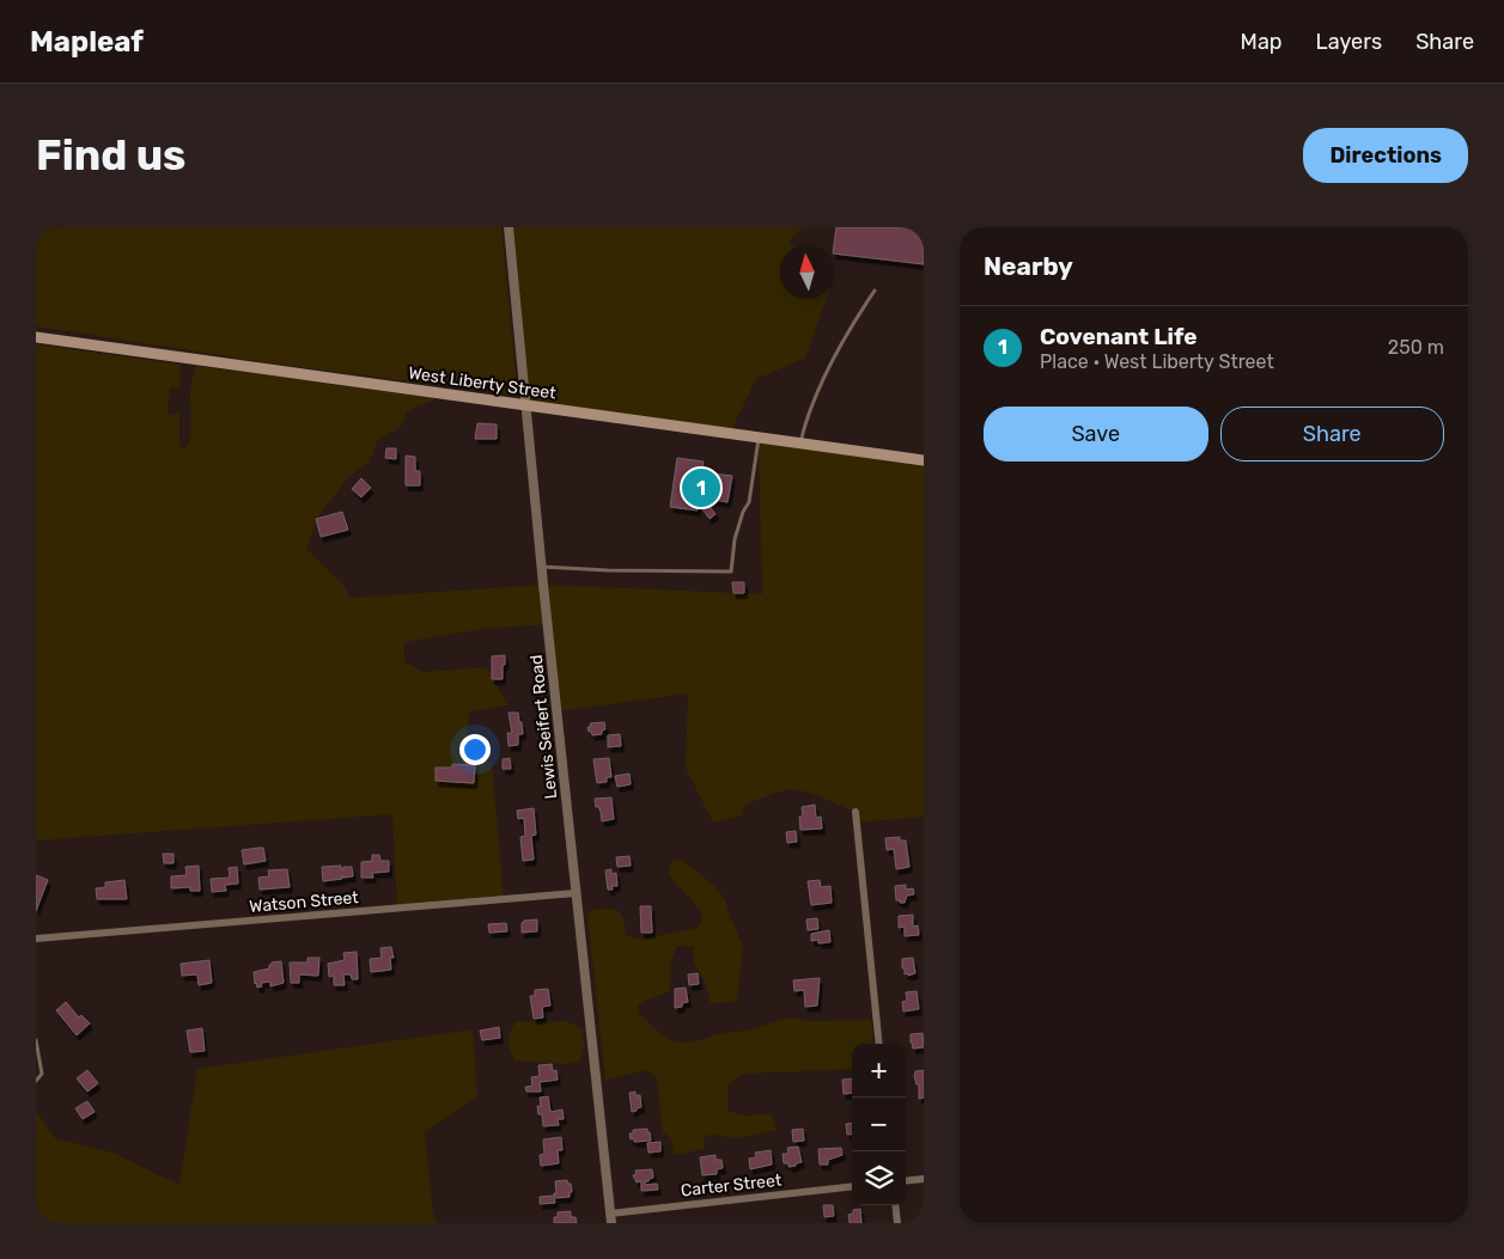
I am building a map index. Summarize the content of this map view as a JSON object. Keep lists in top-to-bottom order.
{
  "streets": {
    "main road": ["West Liberty Street"],
    "street": ["Lewis Seifert Road", "Watson Street", "Carter Street"]
  },
  "crossings": [
    ["West Liberty Street", "Lewis Seifert Road"],
    ["Lewis Seifert Road", "Watson Street"],
    ["Lewis Seifert Road", "Carter Street"]
  ],
  "north": "top",
  "page": {
    "header": "Mapleaf",
    "nav": ["Map", "Layers", "Share"],
    "buttons": [
      "Directions",
      ["Save", "Share"]
    ],
    "title": "Find us",
    "heading": "Nearby",
    "list": [
      {
        "mark": "1",
        "name": "Covenant Life",
        "note": "Place · West Liberty Street",
        "value": "250 m"
      }
    ],
    "pins": "1",
    "map_buttons": ["+", "−"]
  }
}
